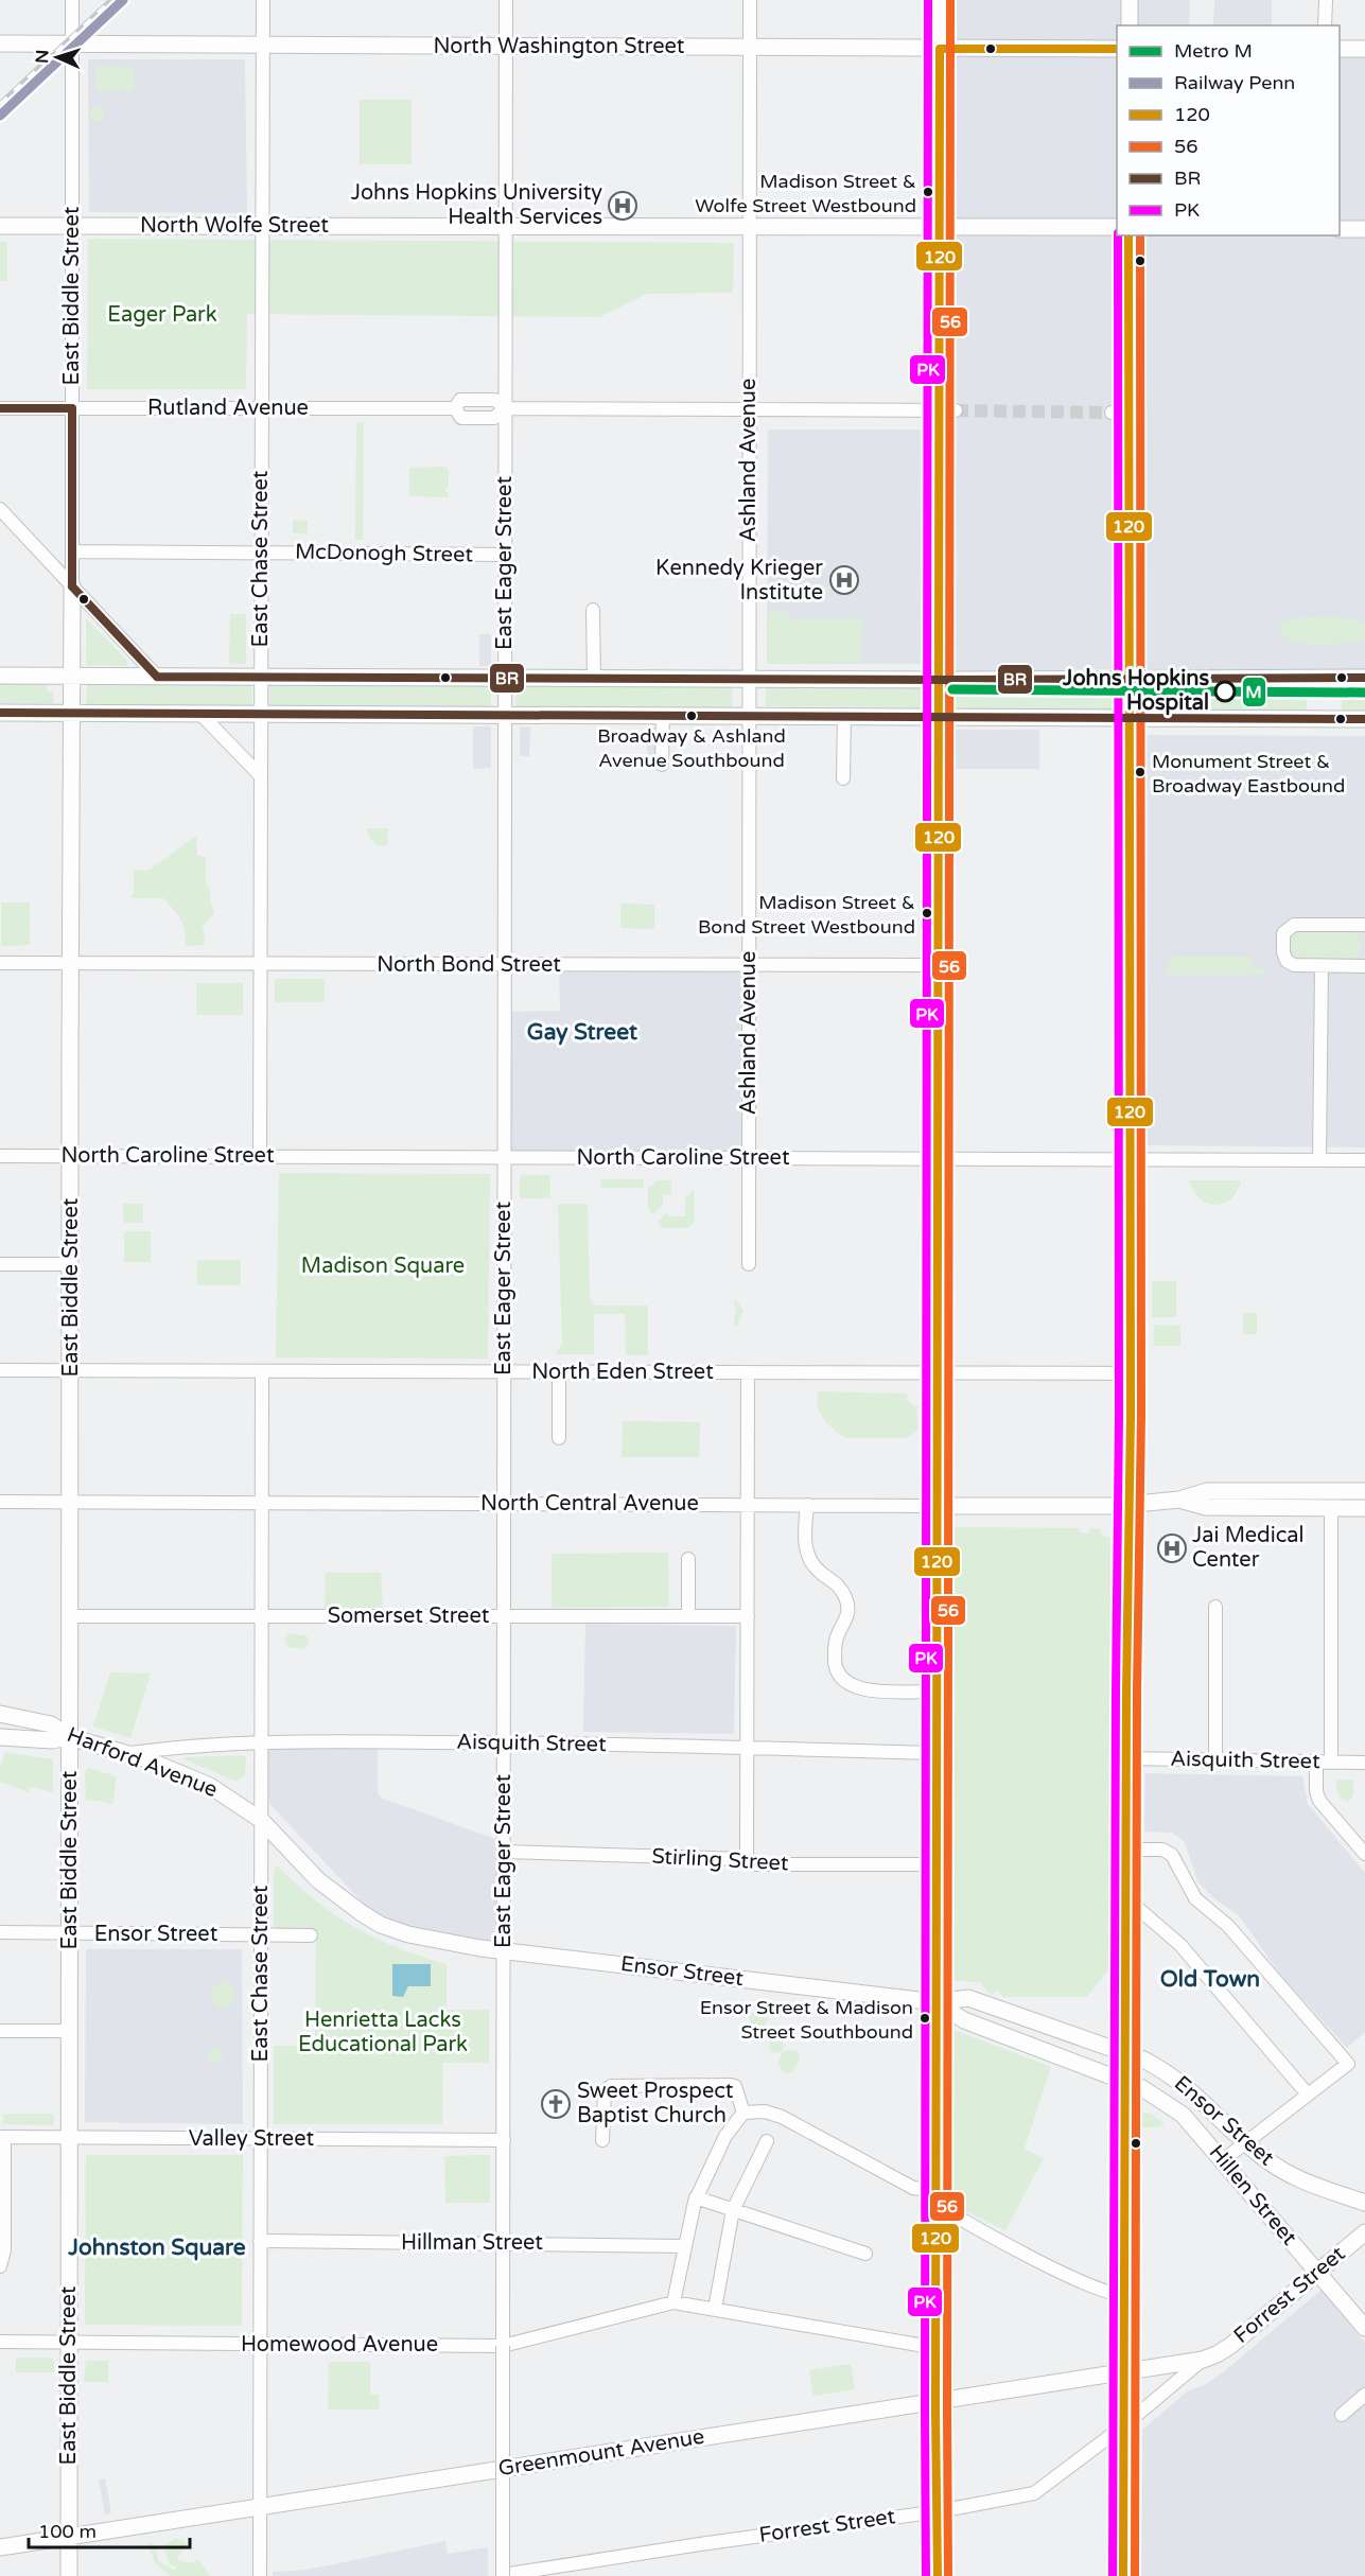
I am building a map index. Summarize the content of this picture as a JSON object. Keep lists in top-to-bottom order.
{
  "streets": {
    "main road": [
      "North Washington Street",
      "North Wolfe Street",
      "East Biddle Street",
      "North Central Avenue",
      "Harford Avenue",
      "Ensor Street",
      "Hillen Street",
      "Forrest Street",
      "Greenmount Avenue"
    ],
    "street": [
      "Rutland Avenue",
      "Ashland Avenue",
      "McDonogh Street",
      "East Chase Street",
      "East Eager Street",
      "North Bond Street",
      "North Caroline Street",
      "North Eden Street",
      "Somerset Street",
      "Aisquith Street",
      "Stirling Street",
      "Valley Street",
      "Hillman Street",
      "Homewood Avenue"
    ]
  },
  "crossings": [
    ["North Washington Street", "East Biddle Street"],
    ["North Washington Street", "Ashland Avenue"],
    ["North Washington Street", "East Chase Street"],
    ["North Washington Street", "East Eager Street"],
    ["North Wolfe Street", "East Biddle Street"],
    ["North Wolfe Street", "Ashland Avenue"],
    ["North Wolfe Street", "East Chase Street"],
    ["North Wolfe Street", "East Eager Street"],
    ["East Biddle Street", "Rutland Avenue"],
    ["East Biddle Street", "McDonogh Street"],
    ["East Biddle Street", "North Bond Street"],
    ["East Biddle Street", "North Caroline Street"],
    ["East Biddle Street", "North Eden Street"],
    ["East Biddle Street", "North Central Avenue"],
    ["East Biddle Street", "Somerset Street"],
    ["East Biddle Street", "Harford Avenue"],
    ["East Biddle Street", "Ensor Street"],
    ["East Biddle Street", "Valley Street"],
    ["East Biddle Street", "Homewood Avenue"],
    ["East Biddle Street", "Greenmount Avenue"],
    ["Rutland Avenue", "Ashland Avenue"],
    ["Rutland Avenue", "East Chase Street"],
    ["Rutland Avenue", "East Eager Street"],
    ["Ashland Avenue", "North Bond Street"],
    ["Ashland Avenue", "North Caroline Street"],
    ["McDonogh Street", "East Chase Street"],
    ["McDonogh Street", "East Eager Street"],
    ["East Chase Street", "North Bond Street"],
    ["East Chase Street", "North Caroline Street"],
    ["East Chase Street", "North Eden Street"],
    ["East Chase Street", "North Central Avenue"],
    ["East Chase Street", "Somerset Street"],
    ["East Chase Street", "Aisquith Street"],
    ["East Chase Street", "Harford Avenue"],
    ["East Chase Street", "Ensor Street"],
    ["East Chase Street", "Valley Street"],
    ["East Chase Street", "Hillman Street"],
    ["East Chase Street", "Homewood Avenue"],
    ["East Chase Street", "Greenmount Avenue"],
    ["East Eager Street", "North Bond Street"],
    ["East Eager Street", "North Caroline Street"],
    ["East Eager Street", "North Eden Street"],
    ["East Eager Street", "North Central Avenue"],
    ["East Eager Street", "Somerset Street"],
    ["East Eager Street", "Aisquith Street"],
    ["East Eager Street", "Harford Avenue"],
    ["East Eager Street", "Stirling Street"],
    ["East Eager Street", "Ensor Street"],
    ["East Eager Street", "Valley Street"],
    ["East Eager Street", "Hillman Street"],
    ["East Eager Street", "Forrest Street"],
    ["East Eager Street", "Homewood Avenue"],
    ["East Eager Street", "Greenmount Avenue"],
    ["Aisquith Street", "Harford Avenue"],
    ["Harford Avenue", "Ensor Street"],
    ["Ensor Street", "Hillen Street"],
    ["Hillen Street", "Forrest Street"],
    ["Forrest Street", "Greenmount Avenue"]
  ],
  "districts": ["Gay Street", "Old Town", "Johnston Square"],
  "parks": ["Eager Park", "Madison Square", "Henrietta Lacks Educational Park"],
  "places": {
    "other": [
      "Madison Street & Wolfe Street Westbound",
      "Johns Hopkins Hospital",
      "Broadway & Ashland Avenue Southbound",
      "Monument Street & Broadway Eastbound",
      "Madison Street & Bond Street Westbound",
      "Ensor Street & Madison Street Southbound"
    ],
    "hospital": ["Johns Hopkins University Health Services", "Kennedy Krieger Institute", "Jai Medical Center"],
    "church": ["Sweet Prospect Baptist Church"]
  },
  "lines": [
    "rail line Penn",
    "transit line 56",
    "transit line PK",
    "transit line 120",
    "transit line BR",
    "metro line M"
  ],
  "legend": [
    "Metro M",
    "Railway Penn",
    "120",
    "56",
    "BR",
    "PK"
  ],
  "scale_bar": "100 m",
  "north": "left"
}
